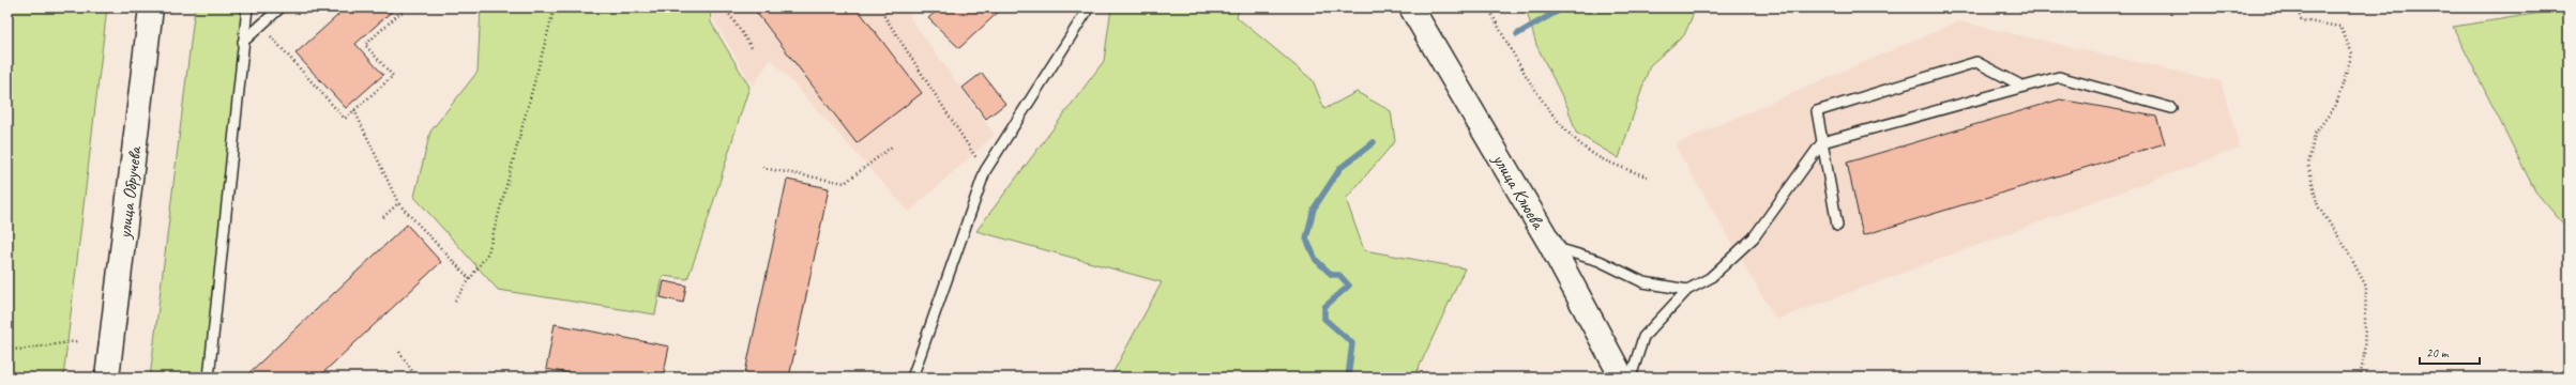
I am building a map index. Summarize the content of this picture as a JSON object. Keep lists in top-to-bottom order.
{
  "streets": {
    "main road": ["улица Клюева", "улица Обручева"]
  },
  "scale_bar": "20 m"
}
